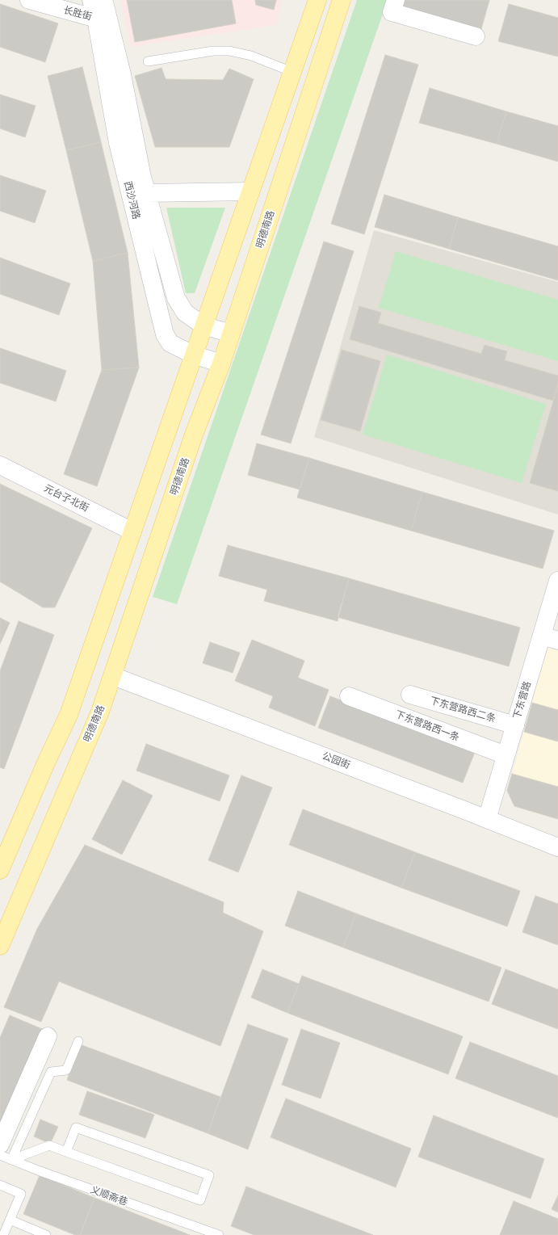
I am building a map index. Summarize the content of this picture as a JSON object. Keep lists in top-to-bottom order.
{
  "streets": {
    "main road": ["明德南路"],
    "street": [
      "长胜街",
      "西沙河路",
      "元台子北街",
      "下东营路",
      "下东营路西二条",
      "下东营路西一条",
      "公园街"
    ],
    "lane": ["义顺斋巷"]
  },
  "crossings": [
    ["长胜街", "西沙河路"],
    ["西沙河路", "明德南路"],
    ["明德南路", "公园街"],
    ["下东营路", "下东营路西二条"],
    ["下东营路", "下东营路西一条"],
    ["下东营路", "公园街"]
  ]
}
